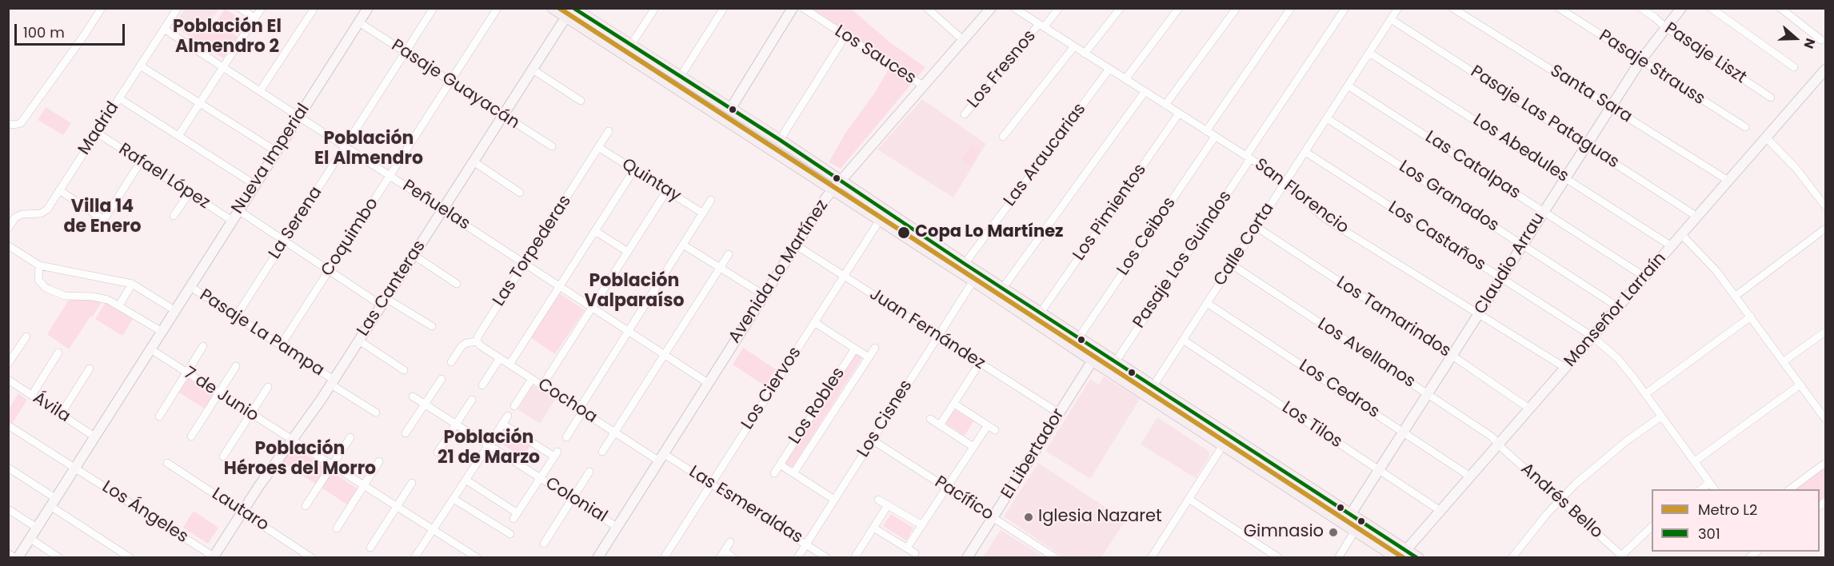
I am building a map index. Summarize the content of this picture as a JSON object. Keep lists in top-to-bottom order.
{
  "streets": {
    "street": [
      "Pasaje Liszt",
      "Los Sauces",
      "Pasaje Strauss",
      "Los Fresnos",
      "Pasaje Guayacán",
      "Santa Sara",
      "Pasaje Las Pataguas",
      "Madrid",
      "Los Abedules",
      "Las Araucarias",
      "Nueva Imperial",
      "Las Catalpas",
      "Rafael López",
      "Quintay",
      "San Florencio",
      "Los Granados",
      "Peñuelas",
      "Los Pimientos",
      "La Serena",
      "Los Ceibos",
      "Los Castaños",
      "Coquimbo",
      "Calle Corta",
      "Las Torpederas",
      "Pasaje Los Guindos",
      "Claudio Arrau",
      "Avenida Lo Martínez",
      "Las Canteras",
      "Monseñor Larraín",
      "Los Tamarindos",
      "Juan Fernández",
      "Pasaje La Pampa",
      "Los Avellanos",
      "Los Ciervos",
      "Los Cedros",
      "7 de Junio",
      "Cochoa",
      "Los Robles",
      "Ávila",
      "Los Cisnes",
      "Los Tilos",
      "El Libertador",
      "Pacífico",
      "Colonial",
      "Andrés Bello",
      "Las Esmeraldas",
      "Lautaro",
      "Los Ángeles"
    ]
  },
  "crossings": [
    ["Pasaje Liszt", "Claudio Arrau"],
    ["Los Sauces", "Avenida Lo Martínez"],
    ["Pasaje Strauss", "Claudio Arrau"],
    ["Los Fresnos", "San Florencio"],
    ["Pasaje Guayacán", "Nueva Imperial"],
    ["Pasaje Guayacán", "La Serena"],
    ["Pasaje Guayacán", "Coquimbo"],
    ["Pasaje Guayacán", "Las Canteras"],
    ["Santa Sara", "Claudio Arrau"],
    ["Santa Sara", "Monseñor Larraín"],
    ["Pasaje Las Pataguas", "Calle Corta"],
    ["Pasaje Las Pataguas", "Claudio Arrau"],
    ["Pasaje Las Pataguas", "Monseñor Larraín"],
    ["Madrid", "Rafael López"],
    ["Madrid", "Peñuelas"],
    ["Los Abedules", "Calle Corta"],
    ["Los Abedules", "Claudio Arrau"],
    ["Los Abedules", "Monseñor Larraín"],
    ["Las Araucarias", "San Florencio"],
    ["Nueva Imperial", "Rafael López"],
    ["Nueva Imperial", "Peñuelas"],
    ["Nueva Imperial", "Pasaje La Pampa"],
    ["Nueva Imperial", "7 de Junio"],
    ["Nueva Imperial", "Ávila"],
    ["Nueva Imperial", "Los Ángeles"],
    ["Las Catalpas", "Calle Corta"],
    ["Las Catalpas", "Claudio Arrau"],
    ["Las Catalpas", "Monseñor Larraín"],
    ["Quintay", "Las Torpederas"],
    ["San Florencio", "Los Pimientos"],
    ["San Florencio", "Los Ceibos"],
    ["San Florencio", "Calle Corta"],
    ["San Florencio", "Pasaje Los Guindos"],
    ["San Florencio", "Claudio Arrau"],
    ["San Florencio", "Monseñor Larraín"],
    ["Los Granados", "Calle Corta"],
    ["Los Granados", "Claudio Arrau"],
    ["Los Granados", "Monseñor Larraín"],
    ["Peñuelas", "La Serena"],
    ["Peñuelas", "Coquimbo"],
    ["Peñuelas", "Las Torpederas"],
    ["Peñuelas", "Avenida Lo Martínez"],
    ["Peñuelas", "Las Canteras"],
    ["La Serena", "Pasaje La Pampa"],
    ["Los Castaños", "Calle Corta"],
    ["Los Castaños", "Claudio Arrau"],
    ["Los Castaños", "Monseñor Larraín"],
    ["Coquimbo", "Pasaje La Pampa"],
    ["Calle Corta", "Los Tamarindos"],
    ["Calle Corta", "Los Avellanos"],
    ["Calle Corta", "Los Cedros"],
    ["Calle Corta", "Los Tilos"],
    ["Las Torpederas", "Cochoa"],
    ["Claudio Arrau", "Los Tamarindos"],
    ["Claudio Arrau", "Los Avellanos"],
    ["Claudio Arrau", "Los Cedros"],
    ["Claudio Arrau", "Los Tilos"],
    ["Avenida Lo Martínez", "Juan Fernández"],
    ["Avenida Lo Martínez", "Cochoa"],
    ["Avenida Lo Martínez", "Colonial"],
    ["Avenida Lo Martínez", "Las Esmeraldas"],
    ["Las Canteras", "Pasaje La Pampa"],
    ["Las Canteras", "7 de Junio"],
    ["Las Canteras", "Lautaro"],
    ["Las Canteras", "Los Ángeles"],
    ["Monseñor Larraín", "Los Tamarindos"],
    ["Monseñor Larraín", "Los Avellanos"],
    ["Monseñor Larraín", "Los Cedros"],
    ["Monseñor Larraín", "Los Tilos"],
    ["Monseñor Larraín", "Andrés Bello"],
    ["Juan Fernández", "Los Ciervos"],
    ["Juan Fernández", "Los Cisnes"],
    ["Juan Fernández", "El Libertador"],
    ["Los Avellanos", "Andrés Bello"],
    ["Los Ciervos", "Las Esmeraldas"],
    ["Cochoa", "Las Esmeraldas"],
    ["Los Cisnes", "Pacífico"],
    ["Los Cisnes", "Las Esmeraldas"],
    ["El Libertador", "Pacífico"]
  ],
  "districts": [
    "Población El Almendro 2",
    "Población El Almendro",
    "Villa 14 de Enero",
    "Población Valparaíso",
    "Población 21 de Marzo",
    "Población Héroes del Morro"
  ],
  "places": ["Copa Lo Martínez", "Iglesia Nazaret", "Gimnasio"],
  "lines": ["metro line L2", "transit line 301"],
  "legend": ["Metro L2", "301"],
  "scale_bar": "100 m",
  "north": "right"
}
